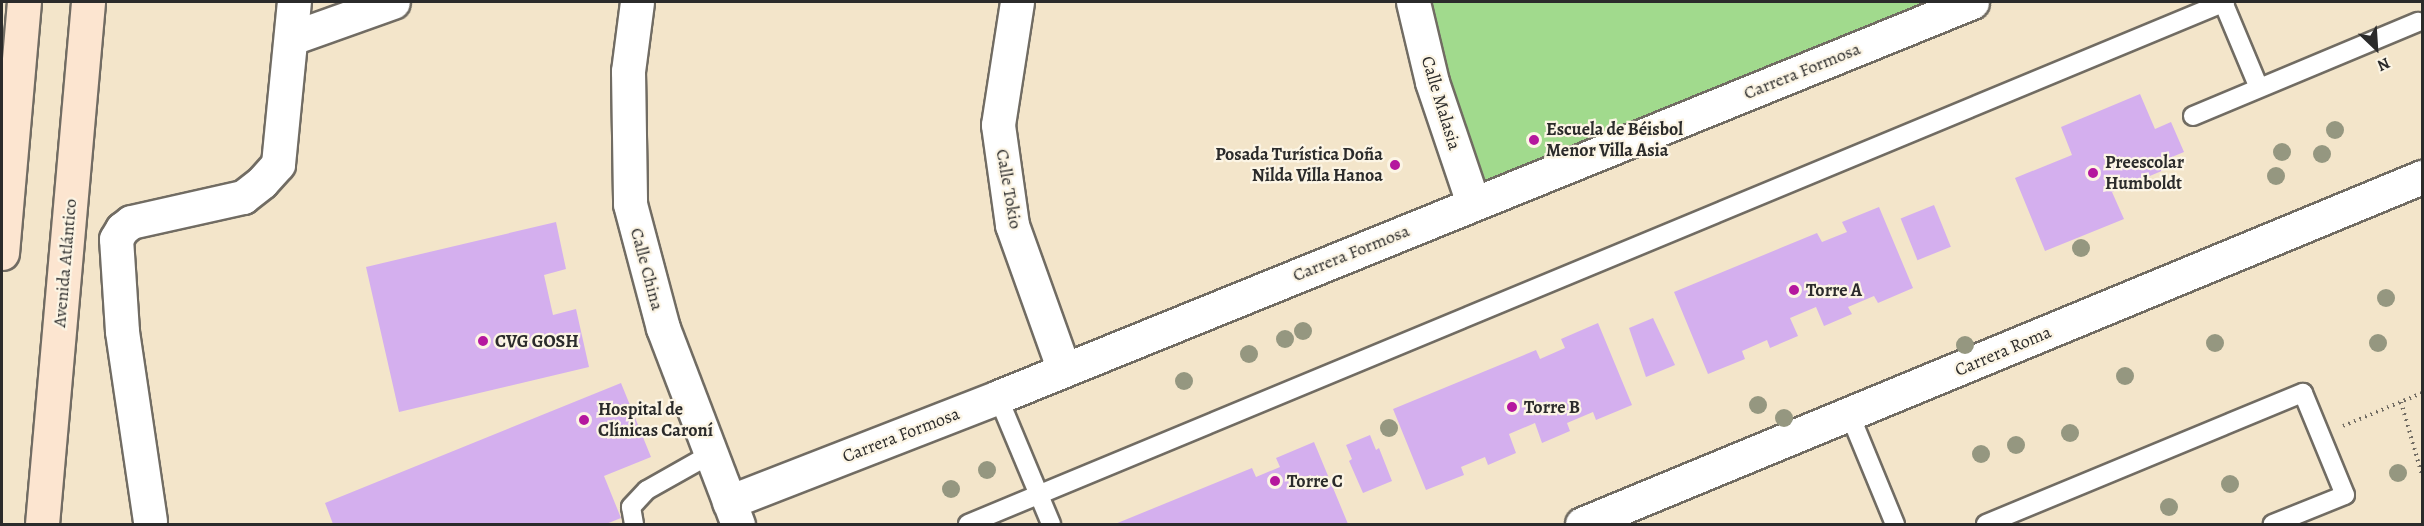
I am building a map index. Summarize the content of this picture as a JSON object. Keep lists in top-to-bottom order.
{
  "streets": {
    "main road": ["Avenida Atlántico"],
    "street": [
      "Carrera Formosa",
      "Calle Malasia",
      "Calle Tokio",
      "Calle China",
      "Carrera Roma"
    ]
  },
  "crossings": [
    ["Carrera Formosa", "Calle Malasia"],
    ["Carrera Formosa", "Calle Tokio"],
    ["Carrera Formosa", "Calle China"]
  ],
  "places": [
    "Escuela de Béisbol Menor Villa Asia",
    "Posada Turística Doña Nilda Villa Hanoa",
    "Preescolar Humboldt",
    "Torre A",
    "CVG GOSH",
    "Torre B",
    "Hospital de Clínicas Caroní",
    "Torre C"
  ],
  "north": "bottom right"
}
